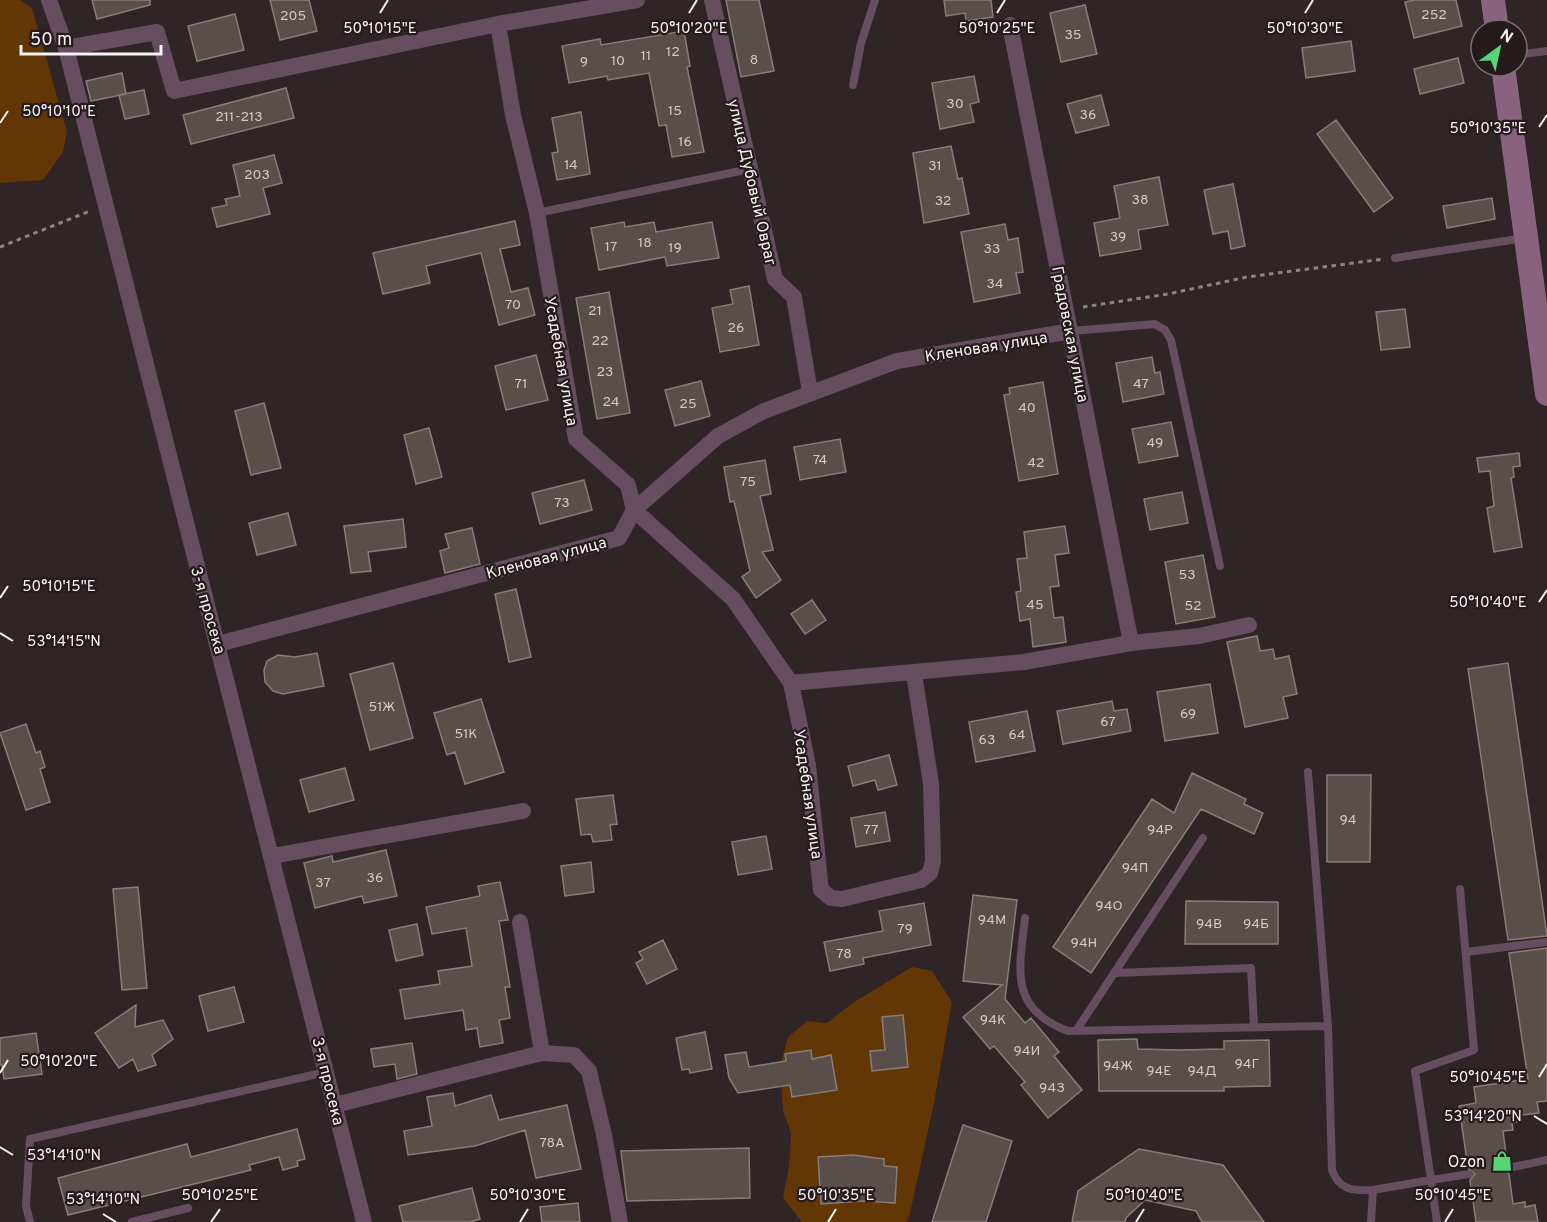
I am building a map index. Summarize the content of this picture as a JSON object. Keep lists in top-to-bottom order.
{
  "streets": {
    "street": [
      "улица Дубовый Овраг",
      "Градовская улица",
      "Кленовая улица",
      "Усадебная улица",
      "3-я просека"
    ]
  },
  "crossings": [
    ["улица Дубовый Овраг", "Кленовая улица"],
    ["Градовская улица", "Кленовая улица"],
    ["Кленовая улица", "Усадебная улица"],
    ["Кленовая улица", "3-я просека"]
  ],
  "places": {
    "shop": ["Ozon"]
  },
  "house_numbers": [
    "252",
    "205",
    "35",
    "12",
    "11",
    "8",
    "10",
    "9",
    "30",
    "15",
    "36",
    "211-213",
    "16",
    "14",
    "31",
    "203",
    "38",
    "32",
    "39",
    "18",
    "17",
    "19",
    "33",
    "34",
    "70",
    "21",
    "26",
    "22",
    "23",
    "71",
    "47",
    "24",
    "25",
    "40",
    "49",
    "74",
    "42",
    "75",
    "73",
    "53",
    "45",
    "52",
    "51Ж",
    "69",
    "67",
    "51К",
    "64",
    "63",
    "94",
    "77",
    "94Р",
    "94П",
    "36",
    "37",
    "94О",
    "94М",
    "94В",
    "94Б",
    "79",
    "94Н",
    "78",
    "94К",
    "94И",
    "94Г",
    "94Ж",
    "94Е",
    "94Д",
    "94З",
    "78А"
  ],
  "scale_bar": "50 m",
  "north": "top right",
  "coordinates": [
    "50°10'15\"E",
    "50°10'20\"E",
    "50°10'25\"E",
    "50°10'30\"E",
    "50°10'10\"E",
    "50°10'35\"E",
    "50°10'40\"E",
    "53°14'15\"N",
    "50°10'45\"E",
    "53°14'20\"N",
    "53°14'10\"N"
  ]
}
